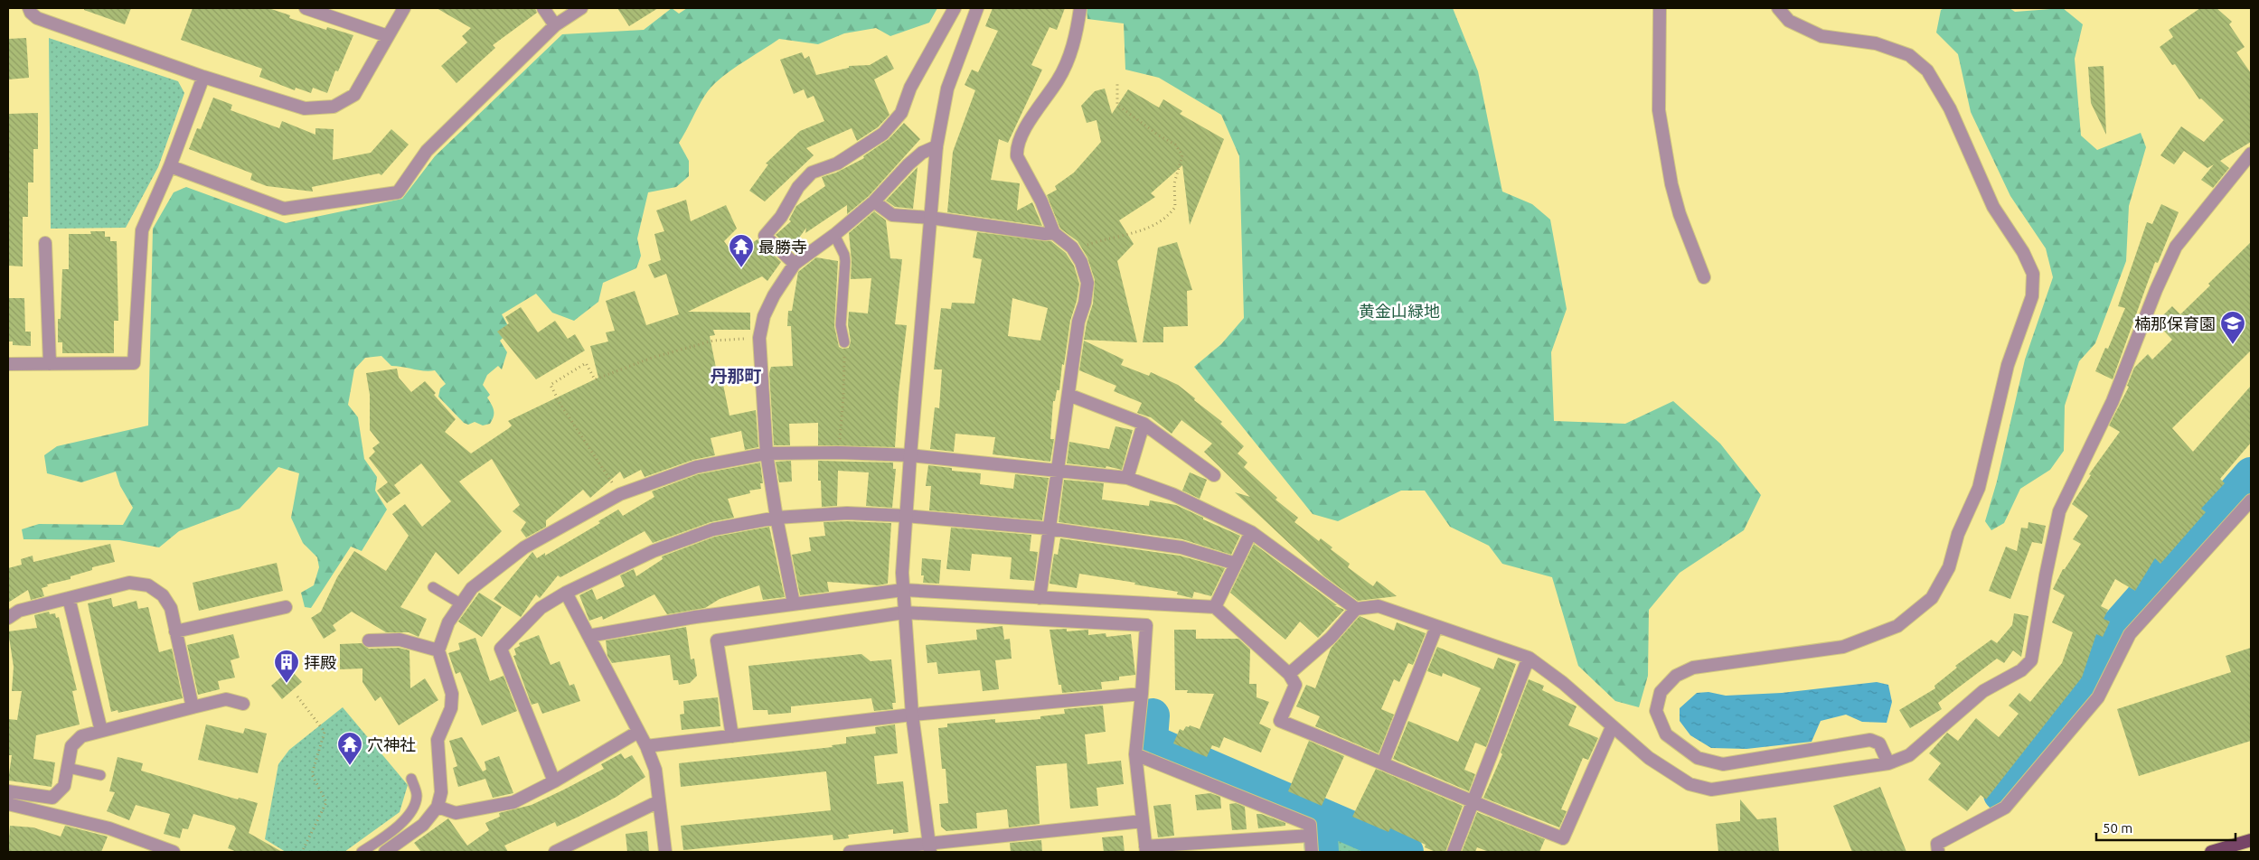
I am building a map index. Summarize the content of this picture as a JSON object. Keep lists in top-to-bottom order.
{
  "districts": ["丹那町"],
  "parks": ["黄金山緑地"],
  "places": {
    "temple": ["最勝寺", "穴神社"],
    "school or university": ["楠那保育園"],
    "building": ["拝殿"]
  },
  "scale_bar": "50 m"
}
